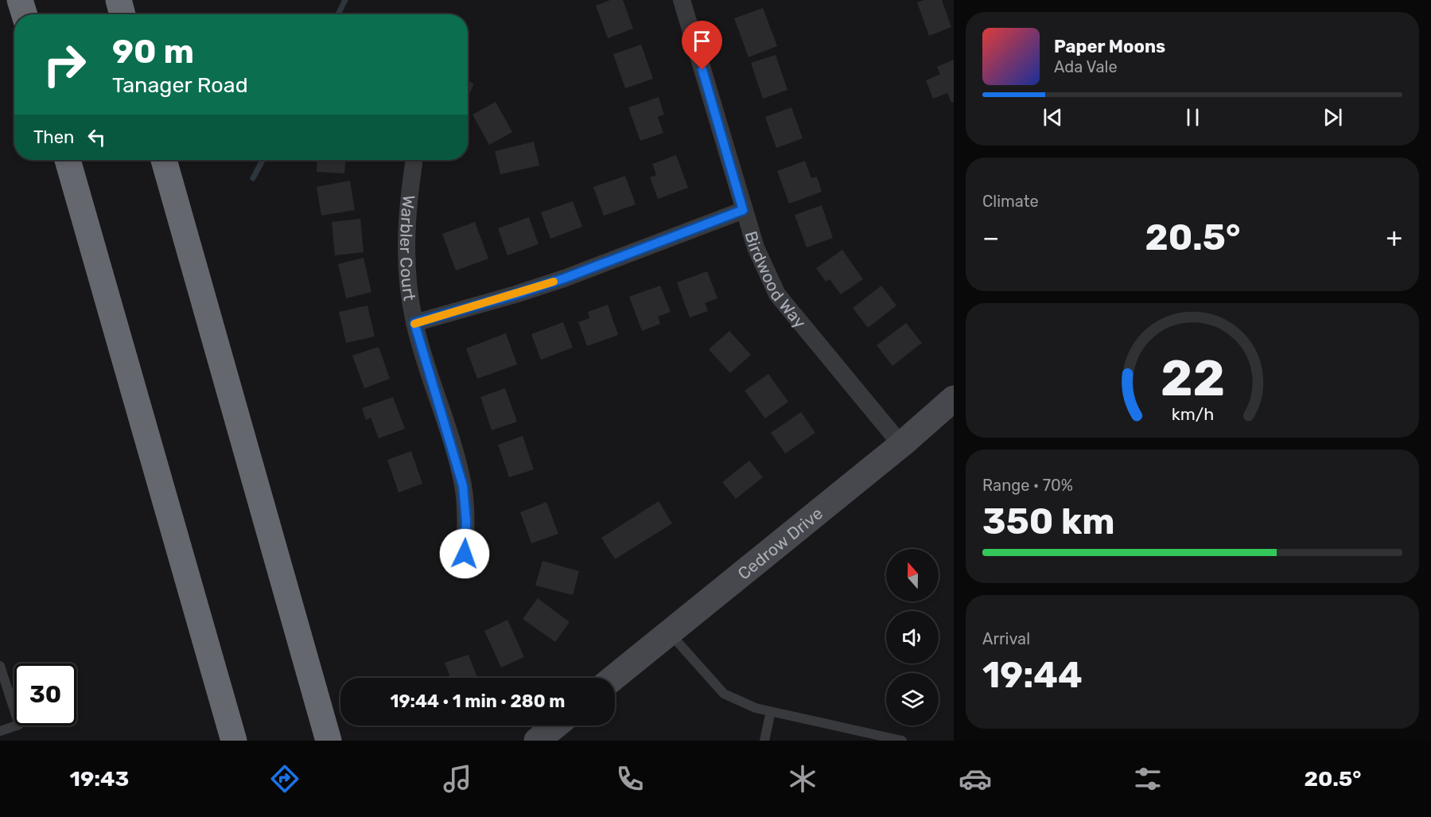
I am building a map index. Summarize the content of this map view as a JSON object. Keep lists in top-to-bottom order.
{
  "streets": {
    "street": ["Warbler Court", "Birdwood Way", "Cedrow Drive"]
  },
  "crossings": [
    ["Birdwood Way", "Cedrow Drive"]
  ],
  "north": "top",
  "page": {
    "turn": ["90 m", "Tanager Road"],
    "song": ["Paper Moons", "Ada Vale"],
    "then": "Then",
    "tile": [
      "Climate",
      ["Range · 70%", "350 km"],
      ["Arrival", "19:44"]
    ],
    "heat": ["−", "20.5°", "+"],
    "limit": "30",
    "trip": "19:44 · 1 min · 280 m",
    "tabs": ["19:43", "20.5°"],
    "gauge": ["22", "km/h"]
  }
}
